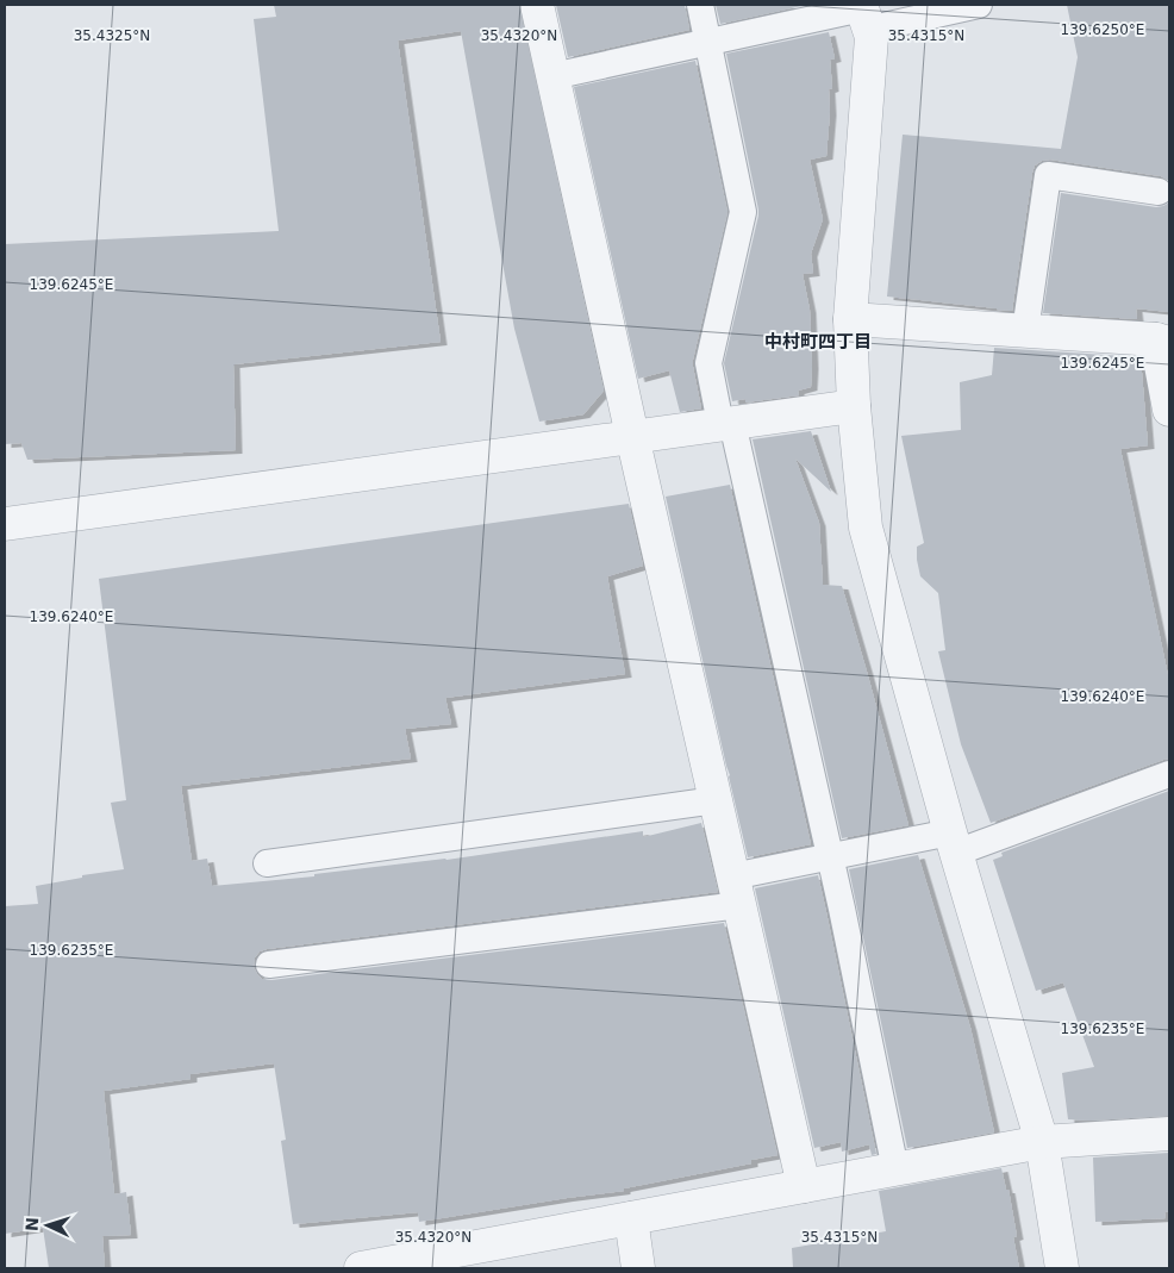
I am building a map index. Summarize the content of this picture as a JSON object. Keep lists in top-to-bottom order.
{
  "districts": ["中村町四丁目"],
  "north": "left",
  "coordinates": [
    "139.6250°E",
    "35.4325°N",
    "35.4320°N",
    "35.4315°N",
    "139.6245°E",
    "139.6240°E",
    "139.6235°E"
  ]
}
